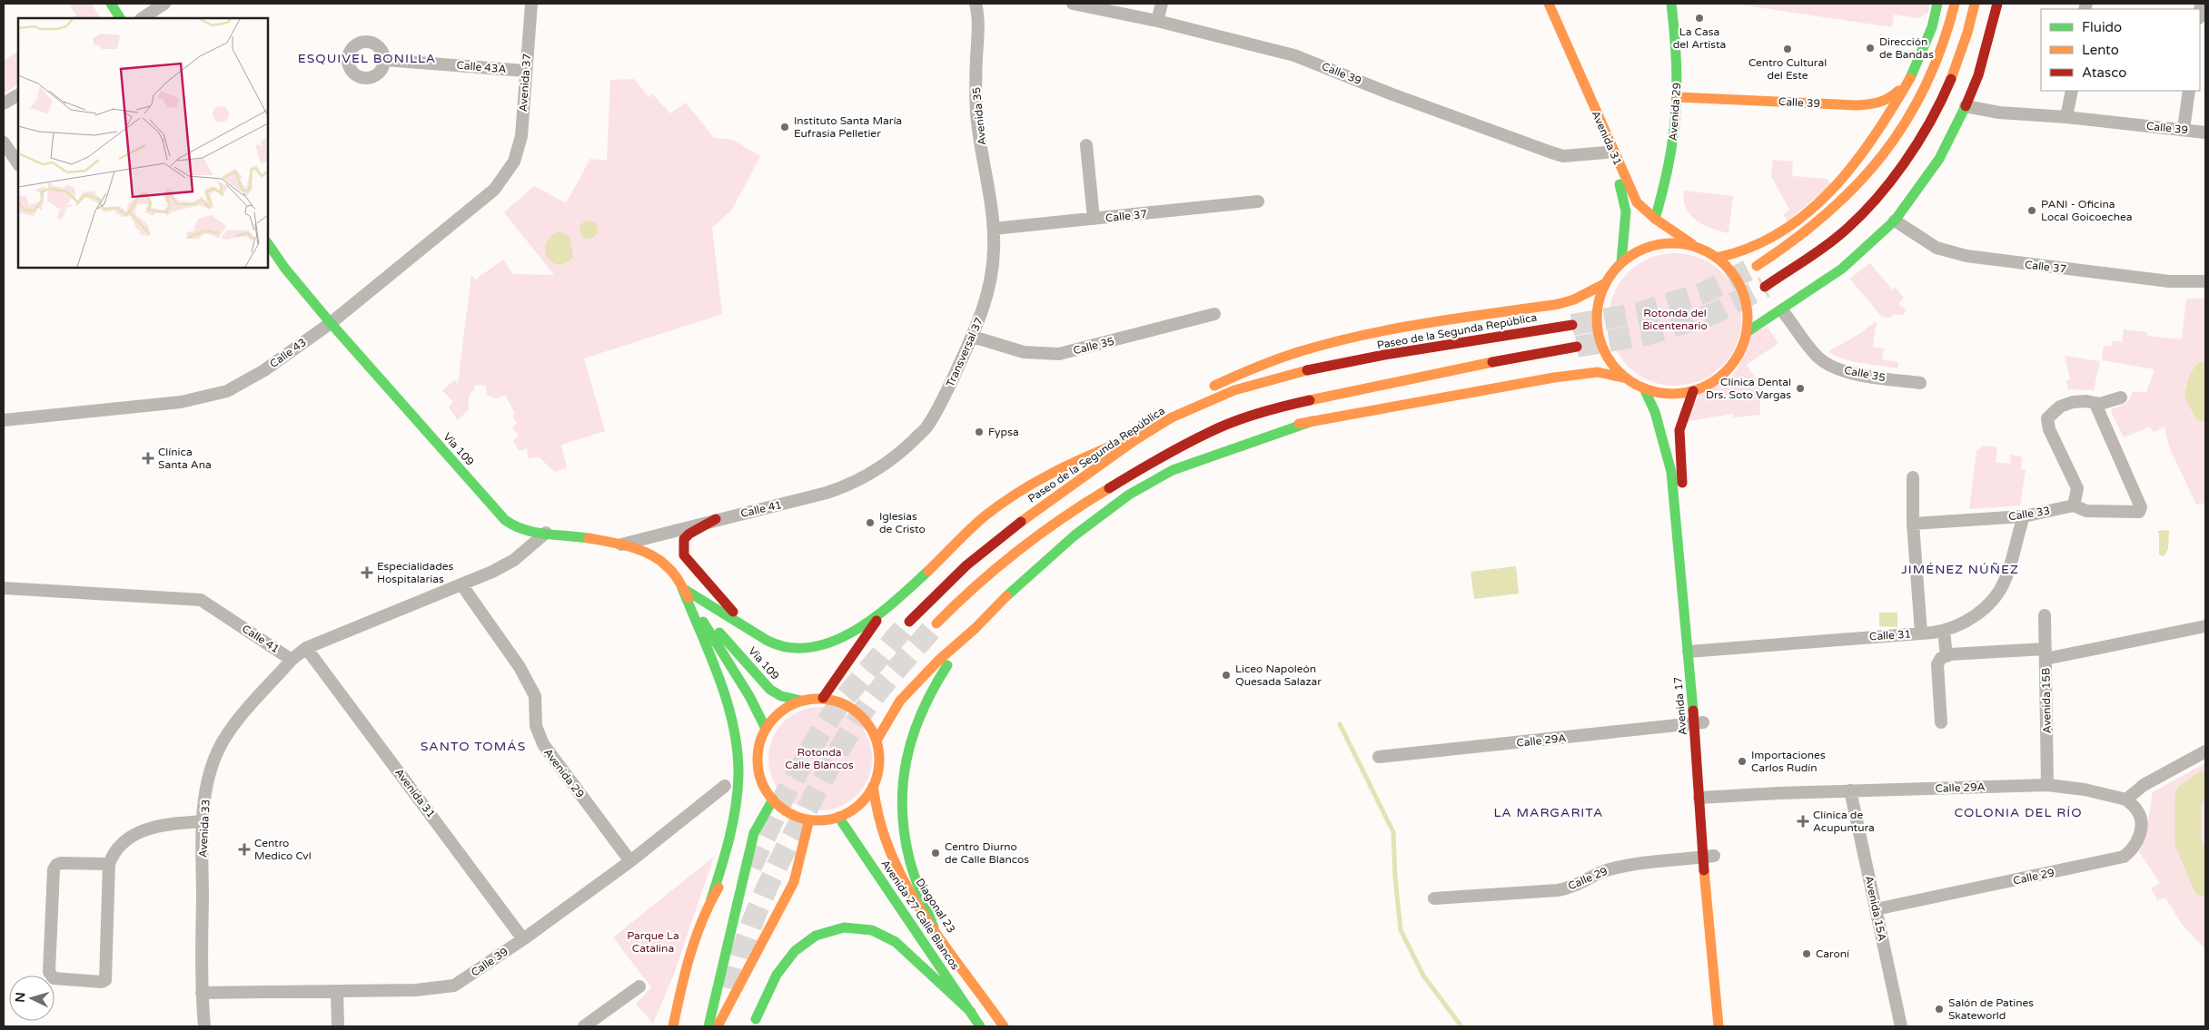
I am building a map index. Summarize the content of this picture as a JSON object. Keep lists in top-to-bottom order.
{
  "streets": {
    "main road": [
      "Calle 39",
      "Avenida 29",
      "Avenida 31",
      "Paseo de la Segunda República",
      "Vía 109",
      "Avenida 17",
      "Diagonal 23",
      "Avenida 27 Calle Blancos"
    ],
    "street": [
      "Calle 43A",
      "Avenida 37",
      "Avenida 35",
      "Calle 37",
      "Calle 35",
      "Transversal 37",
      "Calle 43",
      "Calle 41",
      "Calle 33",
      "Calle 31",
      "Avenida 15B",
      "Calle 29A",
      "Avenida 33",
      "Calle 29",
      "Avenida 15A"
    ]
  },
  "crossings": [
    ["Calle 43A", "Avenida 37"],
    ["Calle 39", "Avenida 29"],
    ["Calle 39", "Avenida 31"],
    ["Calle 39", "Avenida 33"],
    ["Avenida 37", "Calle 43"],
    ["Avenida 29", "Avenida 31"],
    ["Avenida 29", "Calle 41"],
    ["Avenida 35", "Calle 37"],
    ["Avenida 35", "Transversal 37"],
    ["Avenida 31", "Calle 41"],
    ["Avenida 31", "Avenida 17"],
    ["Calle 37", "Transversal 37"],
    ["Calle 35", "Transversal 37"],
    ["Transversal 37", "Calle 41"],
    ["Calle 43", "Vía 109"],
    ["Vía 109", "Calle 41"],
    ["Vía 109", "Diagonal 23"],
    ["Vía 109", "Avenida 27 Calle Blancos"],
    ["Calle 41", "Avenida 33"],
    ["Calle 33", "Calle 31"],
    ["Calle 31", "Avenida 17"],
    ["Avenida 15B", "Calle 29A"],
    ["Avenida 17", "Calle 29A"],
    ["Avenida 17", "Calle 29"],
    ["Calle 29A", "Calle 29"],
    ["Calle 29A", "Avenida 15A"],
    ["Calle 29", "Avenida 15A"],
    ["Diagonal 23", "Avenida 27 Calle Blancos"]
  ],
  "districts": [
    "ESQUIVEL BONILLA",
    "JIMÉNEZ NÚÑEZ",
    "SANTO TOMÁS",
    "LA MARGARITA",
    "COLONIA DEL RÍO"
  ],
  "parks": ["Rotonda del Bicentenario", "Rotonda Calle Blancos", "Parque La Catalina"],
  "places": {
    "other": [
      "La Casa del Artista",
      "Dirección de Bandas",
      "Centro Cultural del Este",
      "Instituto Santa María Eufrasia Pelletier",
      "PANI - Oficina Local Goicoechea",
      "Clínica Dental Drs. Soto Vargas",
      "Fypsa",
      "Iglesias de Cristo",
      "Liceo Napoleón Quesada Salazar",
      "Importaciones Carlos Rudín",
      "Centro Diurno de Calle Blancos",
      "Caroní",
      "Salón de Patines Skateworld"
    ],
    "health": [
      "Clínica Santa Ana",
      "Especialidades Hospitalarias",
      "Clínica de Acupuntura",
      "Centro Medico Cvl"
    ]
  },
  "legend": ["Fluido", "Lento", "Atasco"],
  "north": "left"
}
